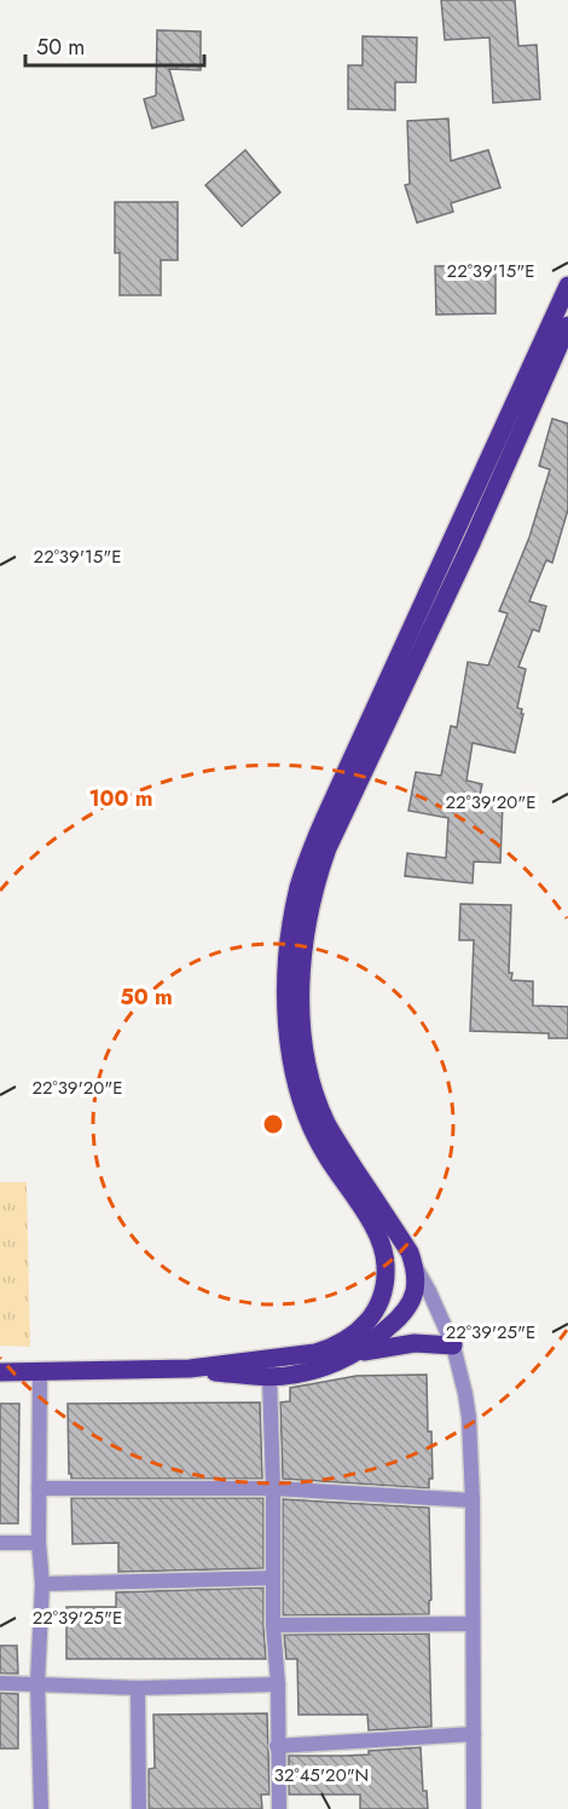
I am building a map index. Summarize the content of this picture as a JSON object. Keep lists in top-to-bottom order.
{
  "scale_bar": "50 m",
  "coordinates": [
    "22°39'15\"E",
    "22°39'20\"E",
    "22°39'25\"E",
    "32°45'20\"N"
  ],
  "rings": ["100 m", "50 m"]
}
